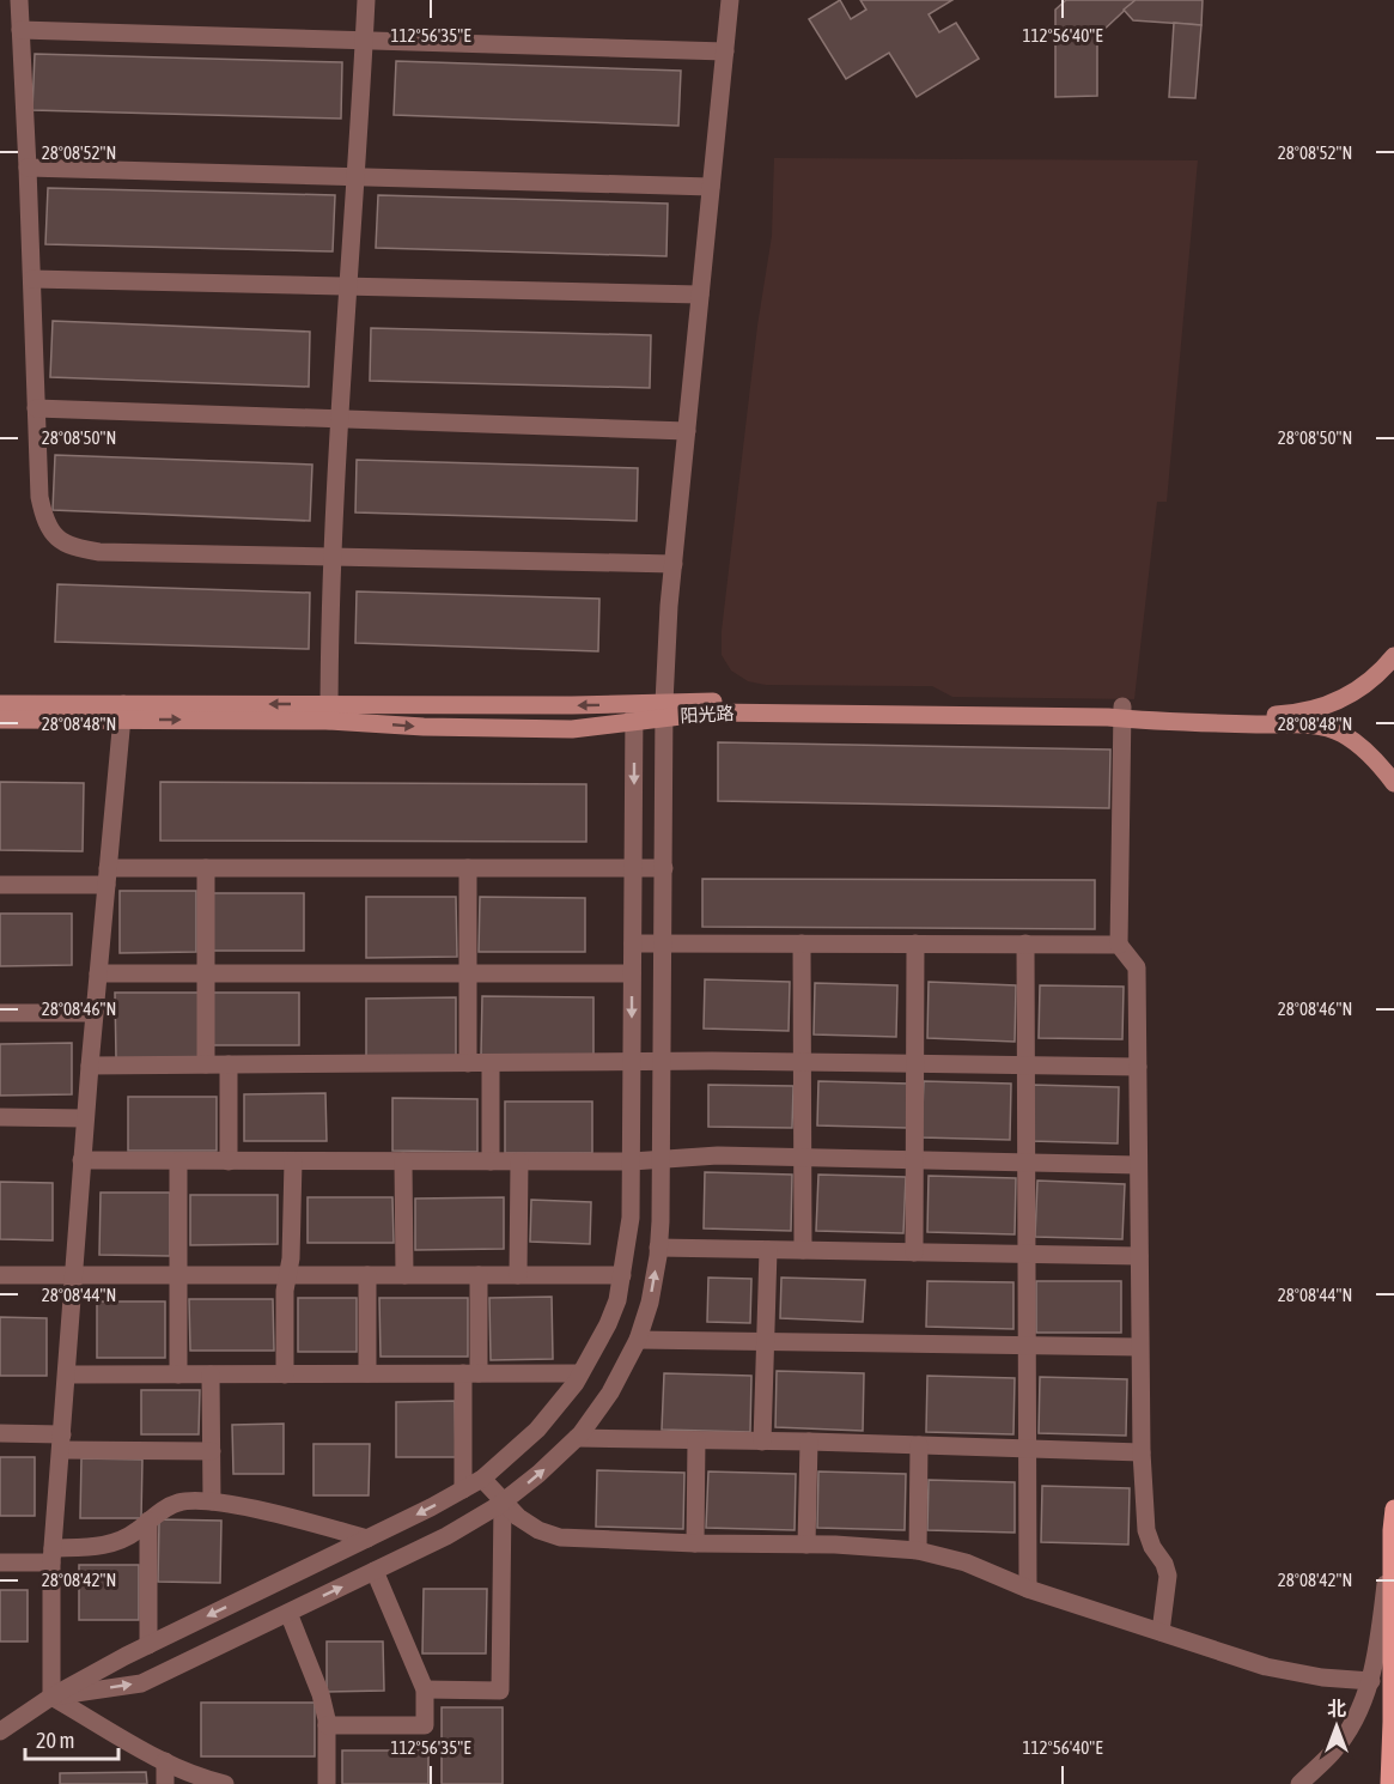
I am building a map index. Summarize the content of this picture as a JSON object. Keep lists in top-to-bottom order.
{
  "streets": {
    "street": ["阳光路"]
  },
  "scale_bar": "20 m",
  "north": "top",
  "coordinates": [
    "112°56'35\"E",
    "112°56'40\"E",
    "28°08'52\"N",
    "28°08'50\"N",
    "28°08'48\"N",
    "28°08'46\"N",
    "28°08'44\"N",
    "28°08'42\"N"
  ]
}
